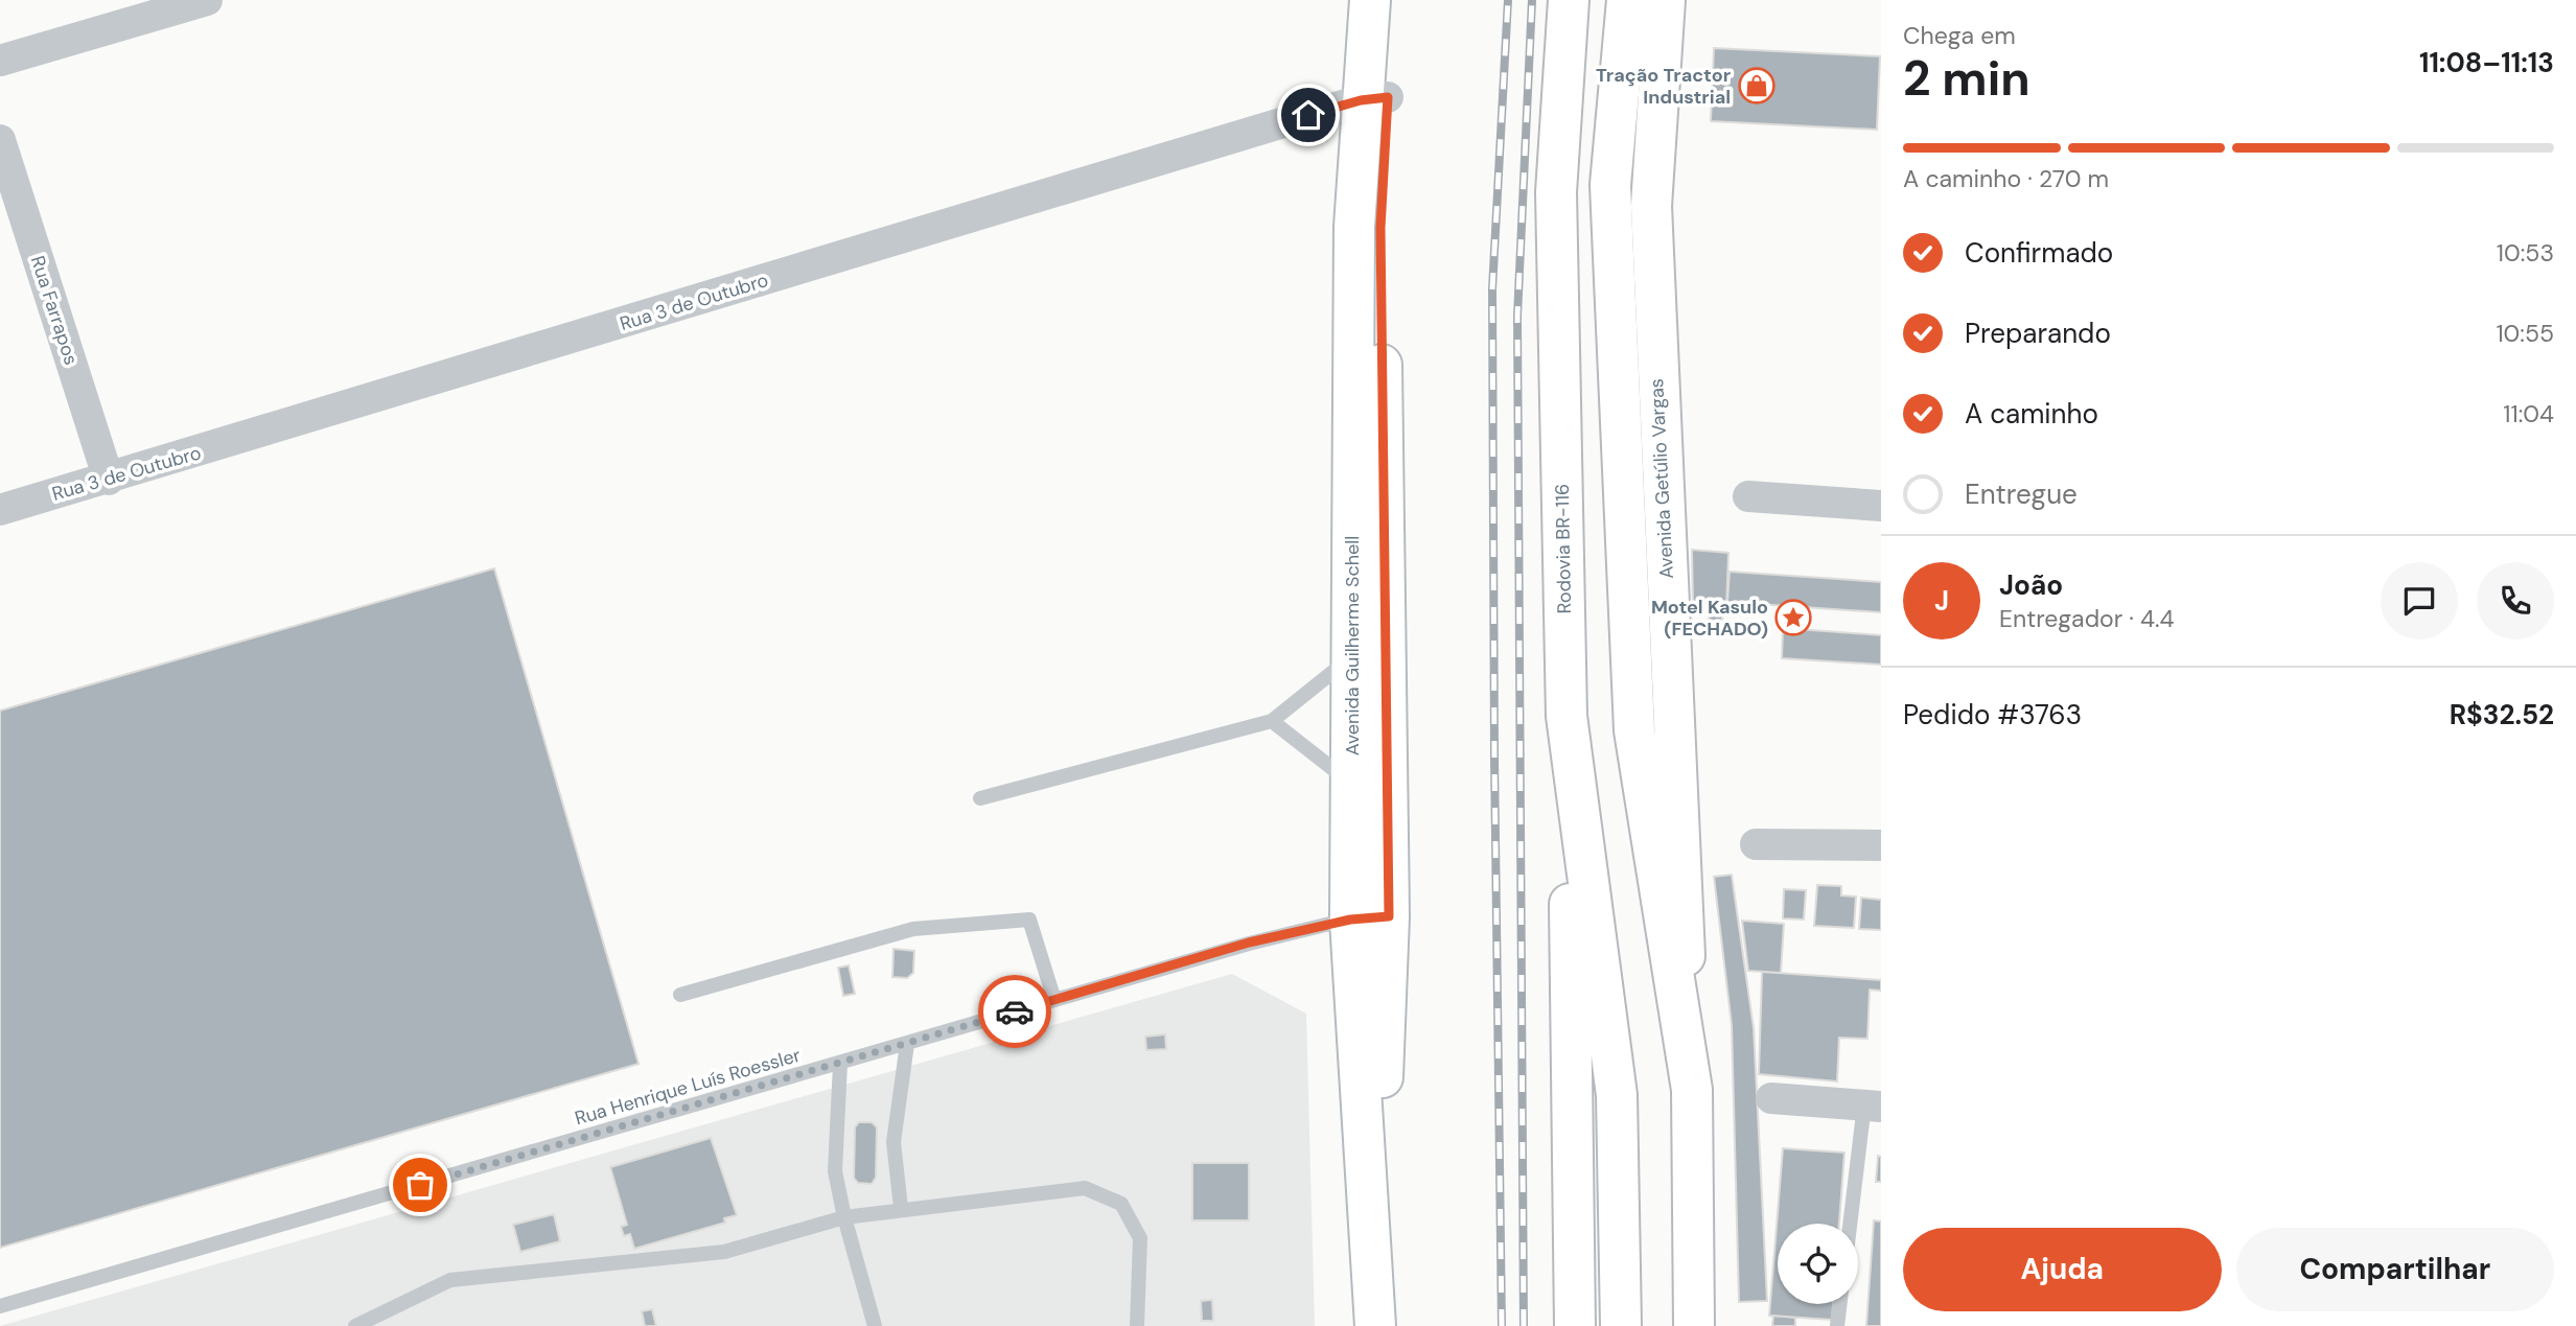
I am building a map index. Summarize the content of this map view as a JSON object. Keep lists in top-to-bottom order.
{
  "streets": {
    "main road": ["Avenida Getúlio Vargas", "Rodovia BR-116", "Avenida Guilherme Schell"],
    "street": ["Rua 3 de Outubro", "Rua Farrapos"],
    "lane": ["Rua Henrique Luís Roessler"]
  },
  "crossings": [
    ["Rua 3 de Outubro", "Rua Farrapos"],
    ["Rua 3 de Outubro", "Avenida Guilherme Schell"],
    ["Avenida Guilherme Schell", "Rua Henrique Luís Roessler"]
  ],
  "places": {
    "shop": ["Tração Tractor Industrial"],
    "place": ["Motel Kasulo (FECHADO)"]
  },
  "page": {
    "heading": ["2 min", "Chega em", "11:08–11:13"],
    "panel": [
      "João",
      "Entregador · 4.4",
      "Pedido #3763",
      "R$32.52"
    ],
    "bar": "A caminho · 270 m",
    "list": [
      ["Confirmado", "10:53"],
      ["Preparando", "10:55"],
      ["A caminho", "11:04"],
      "Entregue"
    ],
    "round": "J",
    "buttons": ["Ajuda", "Compartilhar"]
  }
}
